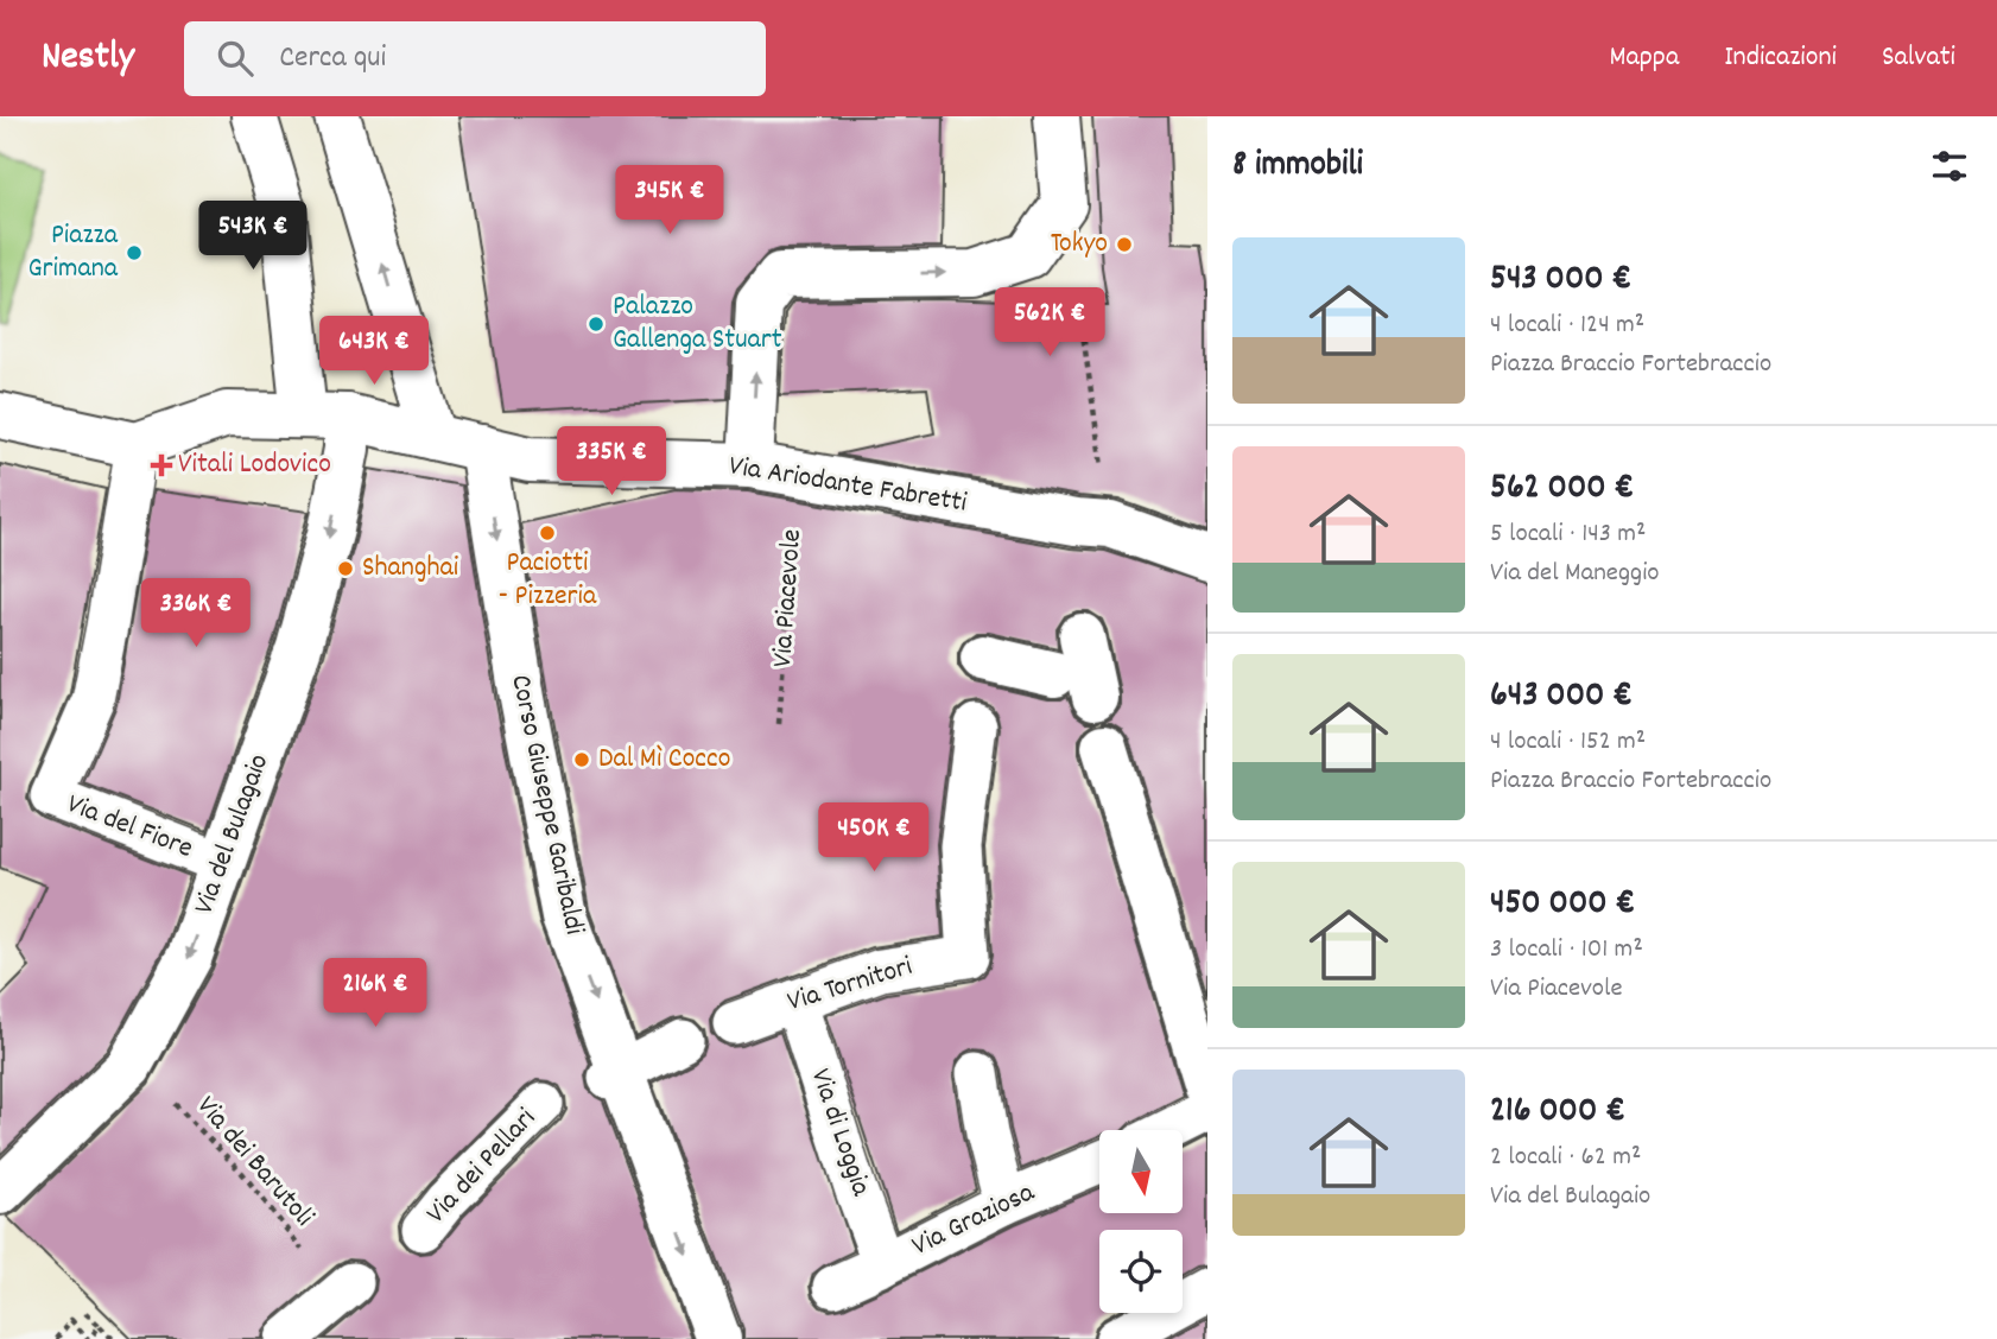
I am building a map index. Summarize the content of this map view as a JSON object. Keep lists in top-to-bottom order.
{
  "streets": {
    "street": ["Via Ariodante Fabretti", "Corso Giuseppe Garibaldi", "Via del Bulagaio"],
    "lane": [
      "Via del Fiore",
      "Via Tornitori",
      "Via di Loggia",
      "Via dei Pellari",
      "Via Graziosa"
    ],
    "path": ["Via Piacevole", "Via dei Barutoli"]
  },
  "crossings": [
    ["Via Ariodante Fabretti", "Via Piacevole"],
    ["Via Ariodante Fabretti", "Corso Giuseppe Garibaldi"],
    ["Via Ariodante Fabretti", "Via del Fiore"],
    ["Via Ariodante Fabretti", "Via del Bulagaio"],
    ["Via del Fiore", "Via del Bulagaio"],
    ["Via del Bulagaio", "Via dei Barutoli"],
    ["Via Tornitori", "Via di Loggia"],
    ["Via di Loggia", "Via Graziosa"]
  ],
  "one_way": ["Corso Giuseppe Garibaldi", "Via del Bulagaio"],
  "places": {
    "other": [
      "Tokyo",
      "Piazza Grimana",
      "Palazzo Gallenga Stuart",
      "Paciotti - Pizzeria",
      "Shanghai",
      "Dal Mì Cocco"
    ],
    "health": ["Vitali Lodovico"]
  },
  "north": "bottom",
  "page": {
    "header": "Nestly",
    "search": "Cerca qui",
    "nav": ["Mappa", "Indicazioni", "Salvati"],
    "heading": "8 immobili",
    "price": [
      "345K €",
      "543K €",
      "562K €",
      "643K €",
      "335K €",
      "336K €",
      "450K €",
      "216K €"
    ],
    "list": [
      {
        "name": "543 000 €",
        "note": "4 locali · 124 m² · Piazza Braccio Fortebraccio"
      },
      {
        "name": "562 000 €",
        "note": "5 locali · 143 m² · Via del Maneggio"
      },
      {
        "name": "643 000 €",
        "note": "4 locali · 152 m² · Piazza Braccio Fortebraccio"
      },
      {
        "name": "450 000 €",
        "note": "3 locali · 101 m² · Via Piacevole"
      },
      {
        "name": "216 000 €",
        "note": "2 locali · 62 m² · Via del Bulagaio"
      }
    ]
  }
}
